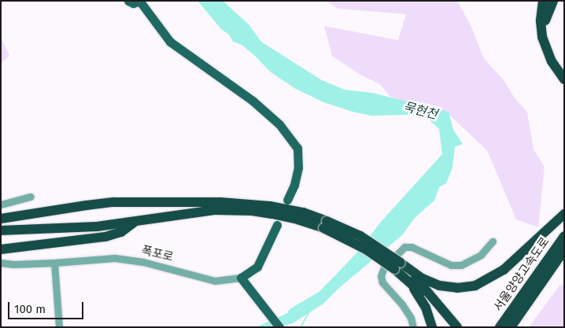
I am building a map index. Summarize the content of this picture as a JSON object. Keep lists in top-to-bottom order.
{
  "streets": {
    "highway": ["서울양양고속도로"],
    "main road": ["폭포로"]
  },
  "water": ["묵현천"],
  "scale_bar": "100 m"
}
